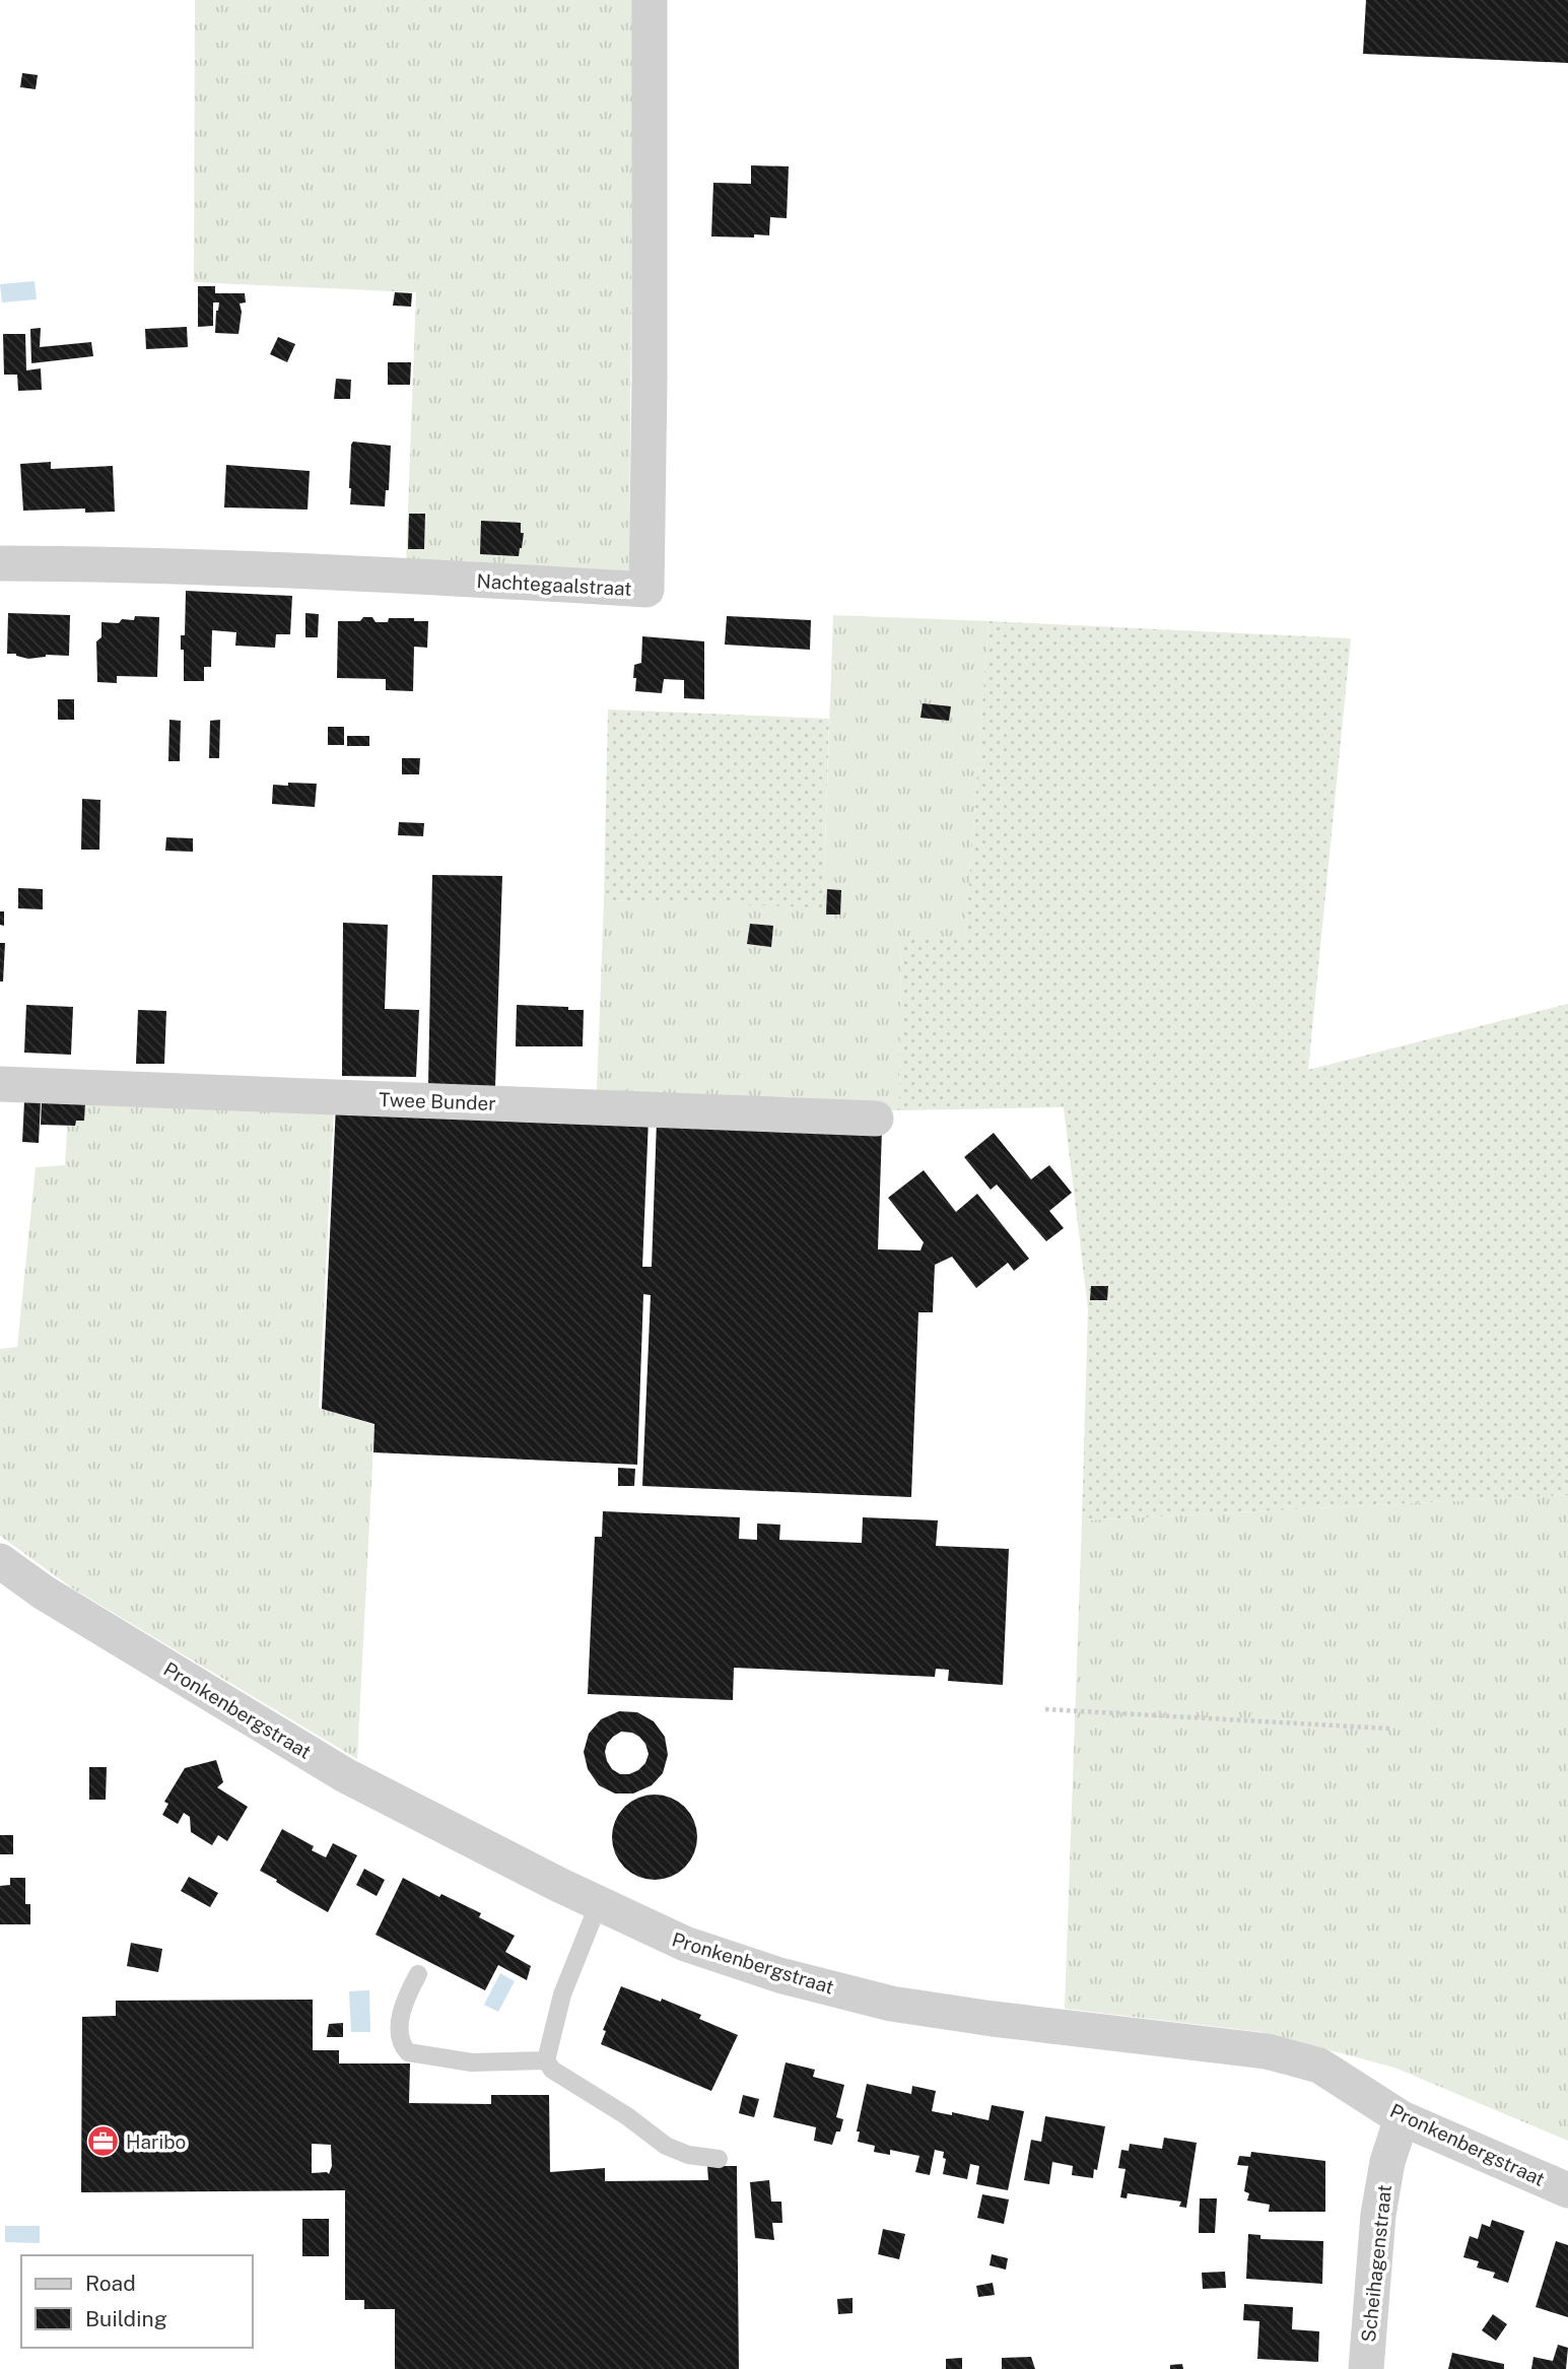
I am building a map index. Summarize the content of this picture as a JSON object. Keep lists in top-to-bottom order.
{
  "streets": {
    "street": [
      "Nachtegaalstraat",
      "Twee Bunder",
      "Pronkenbergstraat",
      "Scheihagenstraat"
    ]
  },
  "crossings": [
    ["Pronkenbergstraat", "Scheihagenstraat"]
  ],
  "places": {
    "office": ["Haribo"]
  },
  "legend": ["Road", "Building"]
}
